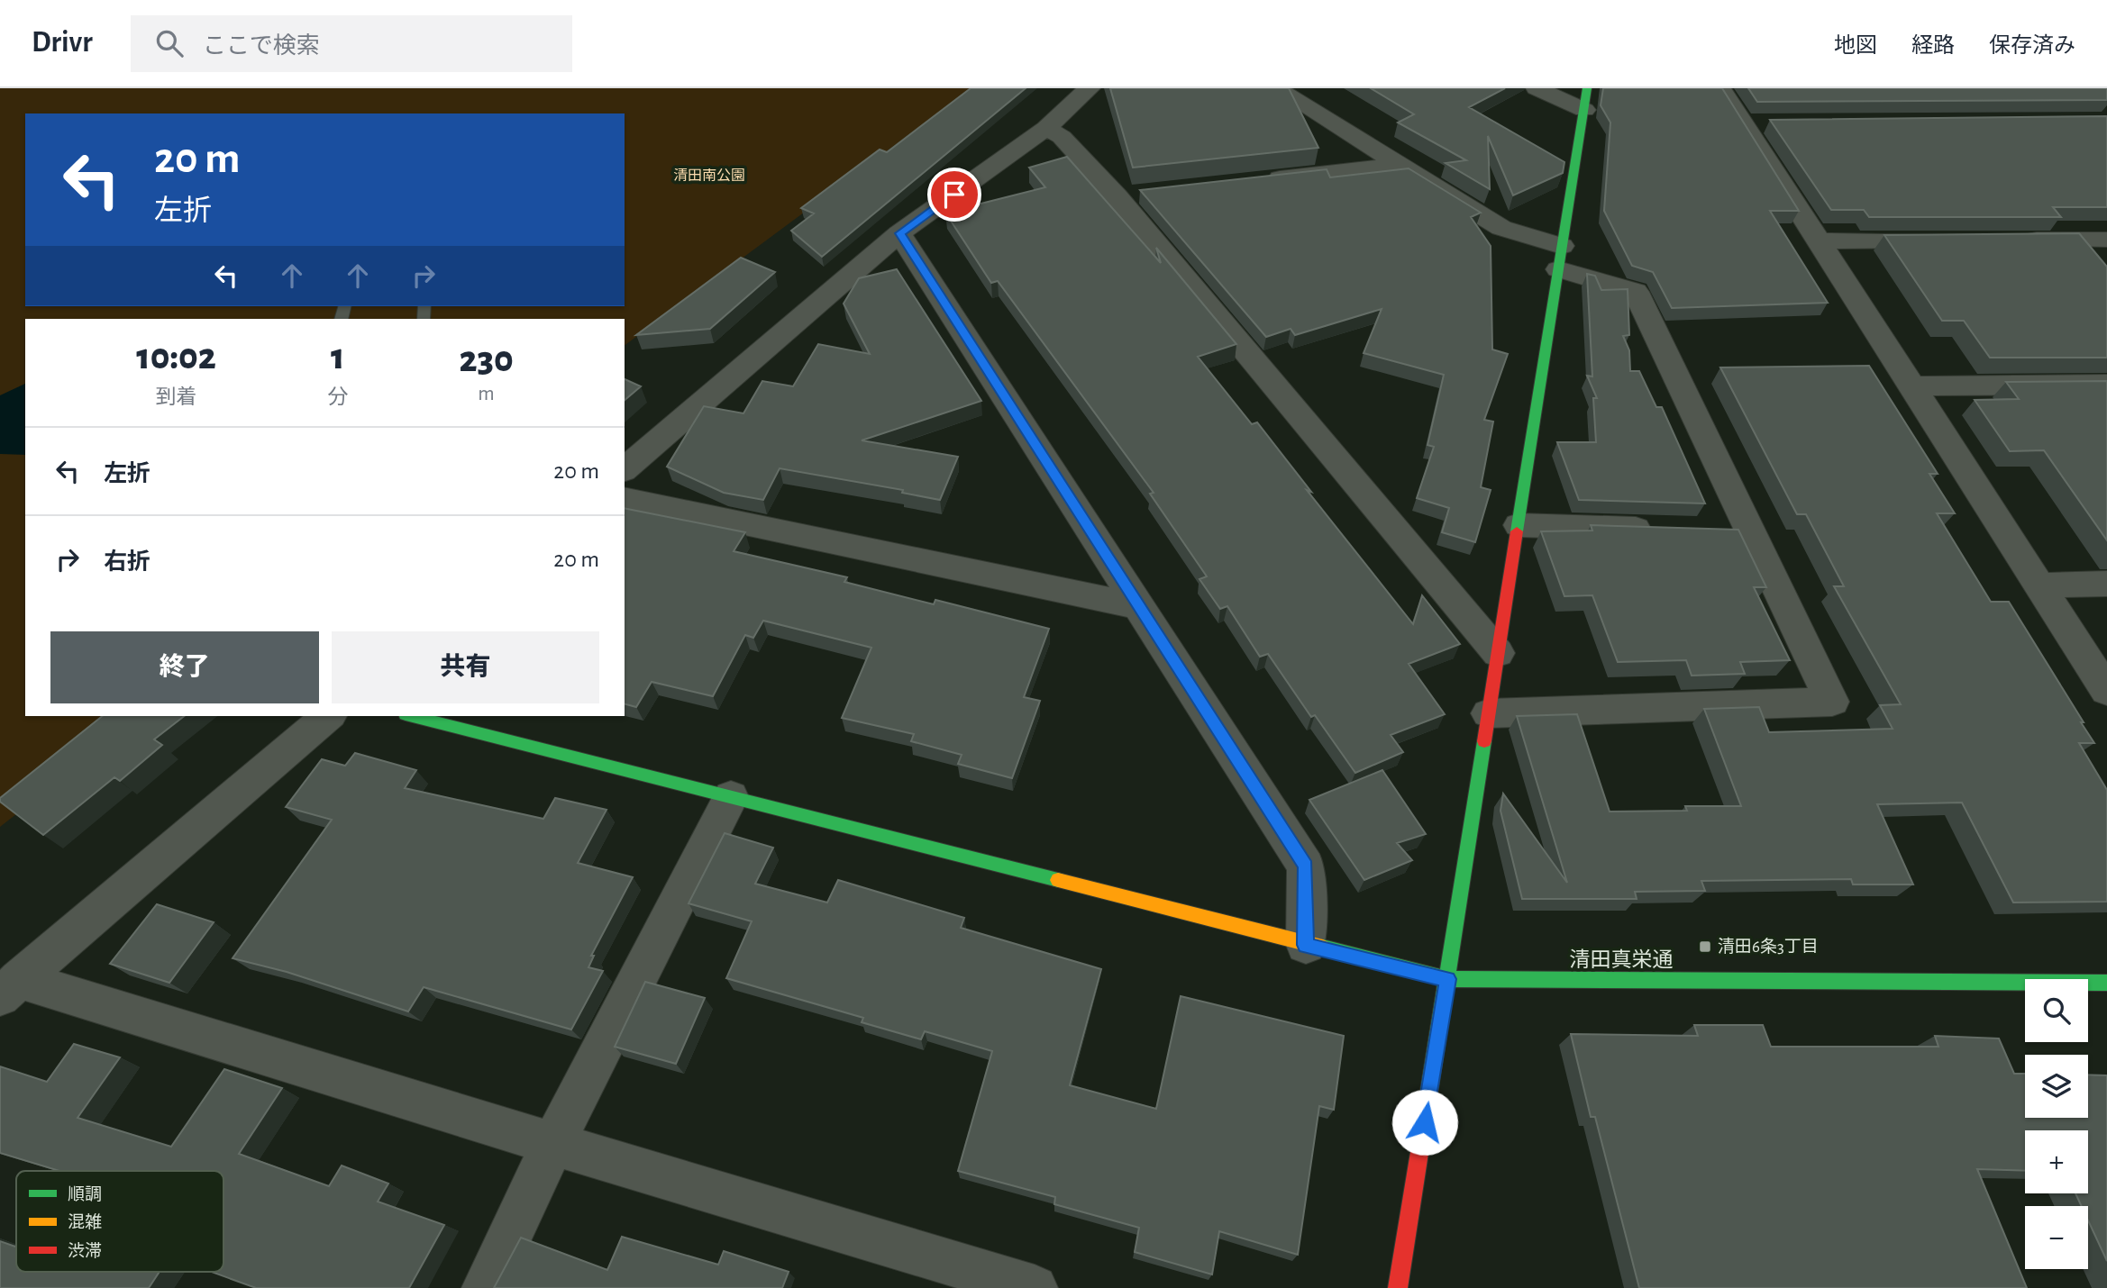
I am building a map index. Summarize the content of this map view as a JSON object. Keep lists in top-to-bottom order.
{
  "streets": {
    "street": ["清田真栄通"]
  },
  "parks": ["清田南公園"],
  "places": {
    "transit": ["清田6条3丁目"]
  },
  "legend": ["順調", "混雑", "渋滞"],
  "page": {
    "header": "Drivr",
    "search": "ここで検索",
    "nav": ["地図", "経路", "保存済み"],
    "turn": ["20 m", "左折"],
    "eta": [
      "10:02",
      "到着",
      "1",
      "分",
      "230",
      "m"
    ],
    "list": [
      {
        "name": "左折",
        "value": "20 m"
      },
      {
        "name": "右折",
        "value": "20 m"
      }
    ],
    "buttons": ["終了", "共有"],
    "map_buttons": ["+", "−"]
  }
}
